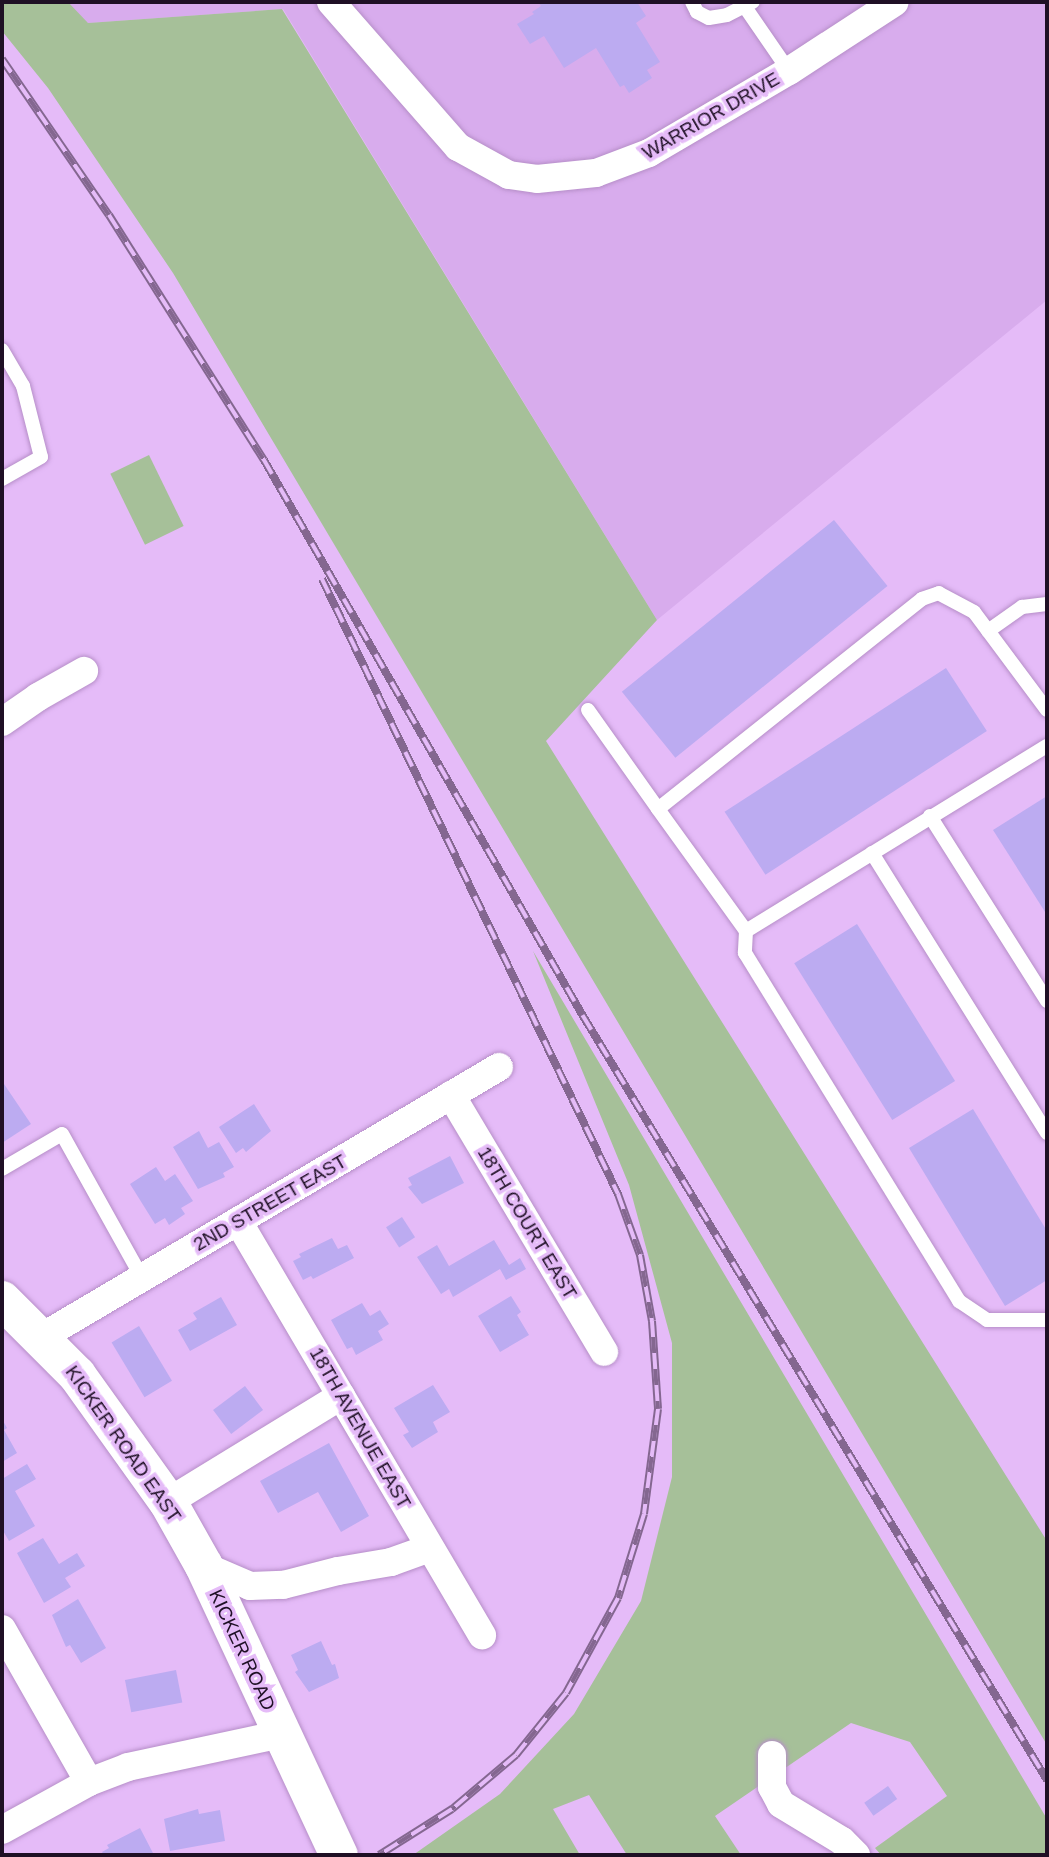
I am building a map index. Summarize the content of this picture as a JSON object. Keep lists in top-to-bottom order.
{
  "streets": {
    "main road": ["KICKER ROAD EAST", "KICKER ROAD"],
    "street": [
      "WARRIOR DRIVE",
      "2ND STREET EAST",
      "18TH COURT EAST",
      "18TH AVENUE EAST"
    ]
  },
  "crossings": [
    ["2ND STREET EAST", "18TH COURT EAST"],
    ["2ND STREET EAST", "18TH AVENUE EAST"],
    ["2ND STREET EAST", "KICKER ROAD EAST"],
    ["KICKER ROAD EAST", "KICKER ROAD"]
  ]
}
